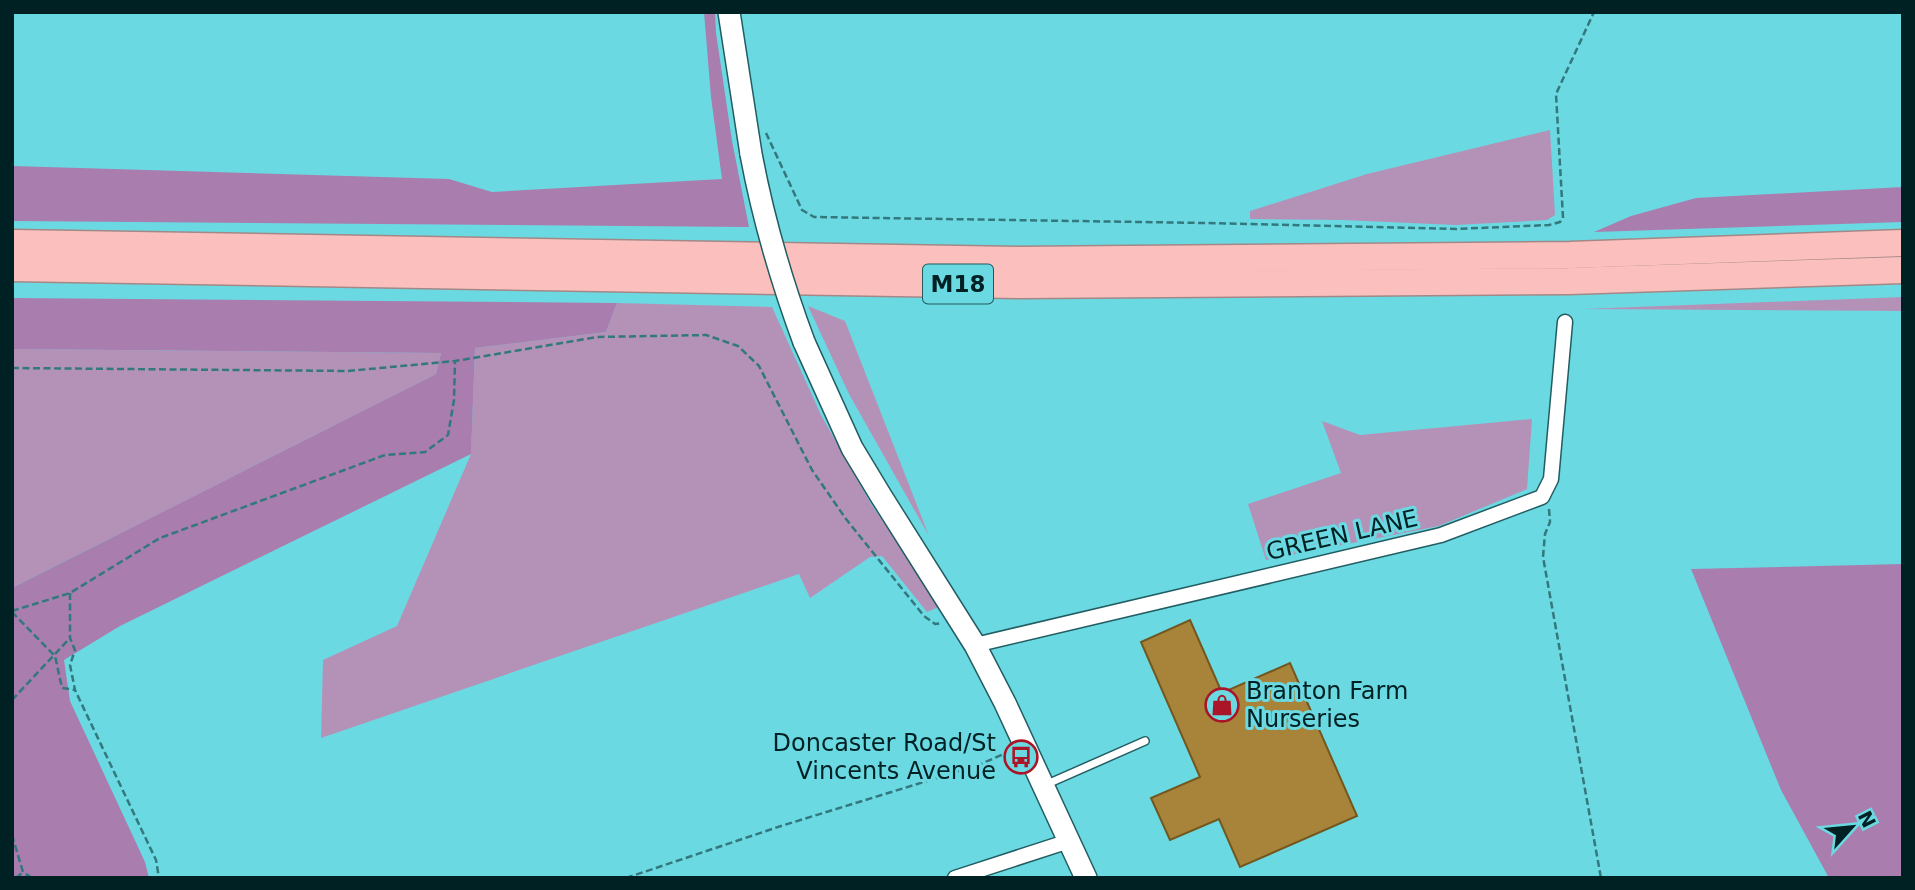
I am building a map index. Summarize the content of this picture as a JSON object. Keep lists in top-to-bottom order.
{
  "streets": {
    "highway": ["M18"],
    "street": ["GREEN LANE"]
  },
  "places": {
    "shop": ["Branton Farm Nurseries"],
    "bus stop": ["Doncaster Road/St Vincents Avenue"]
  },
  "north": "top right"
}
